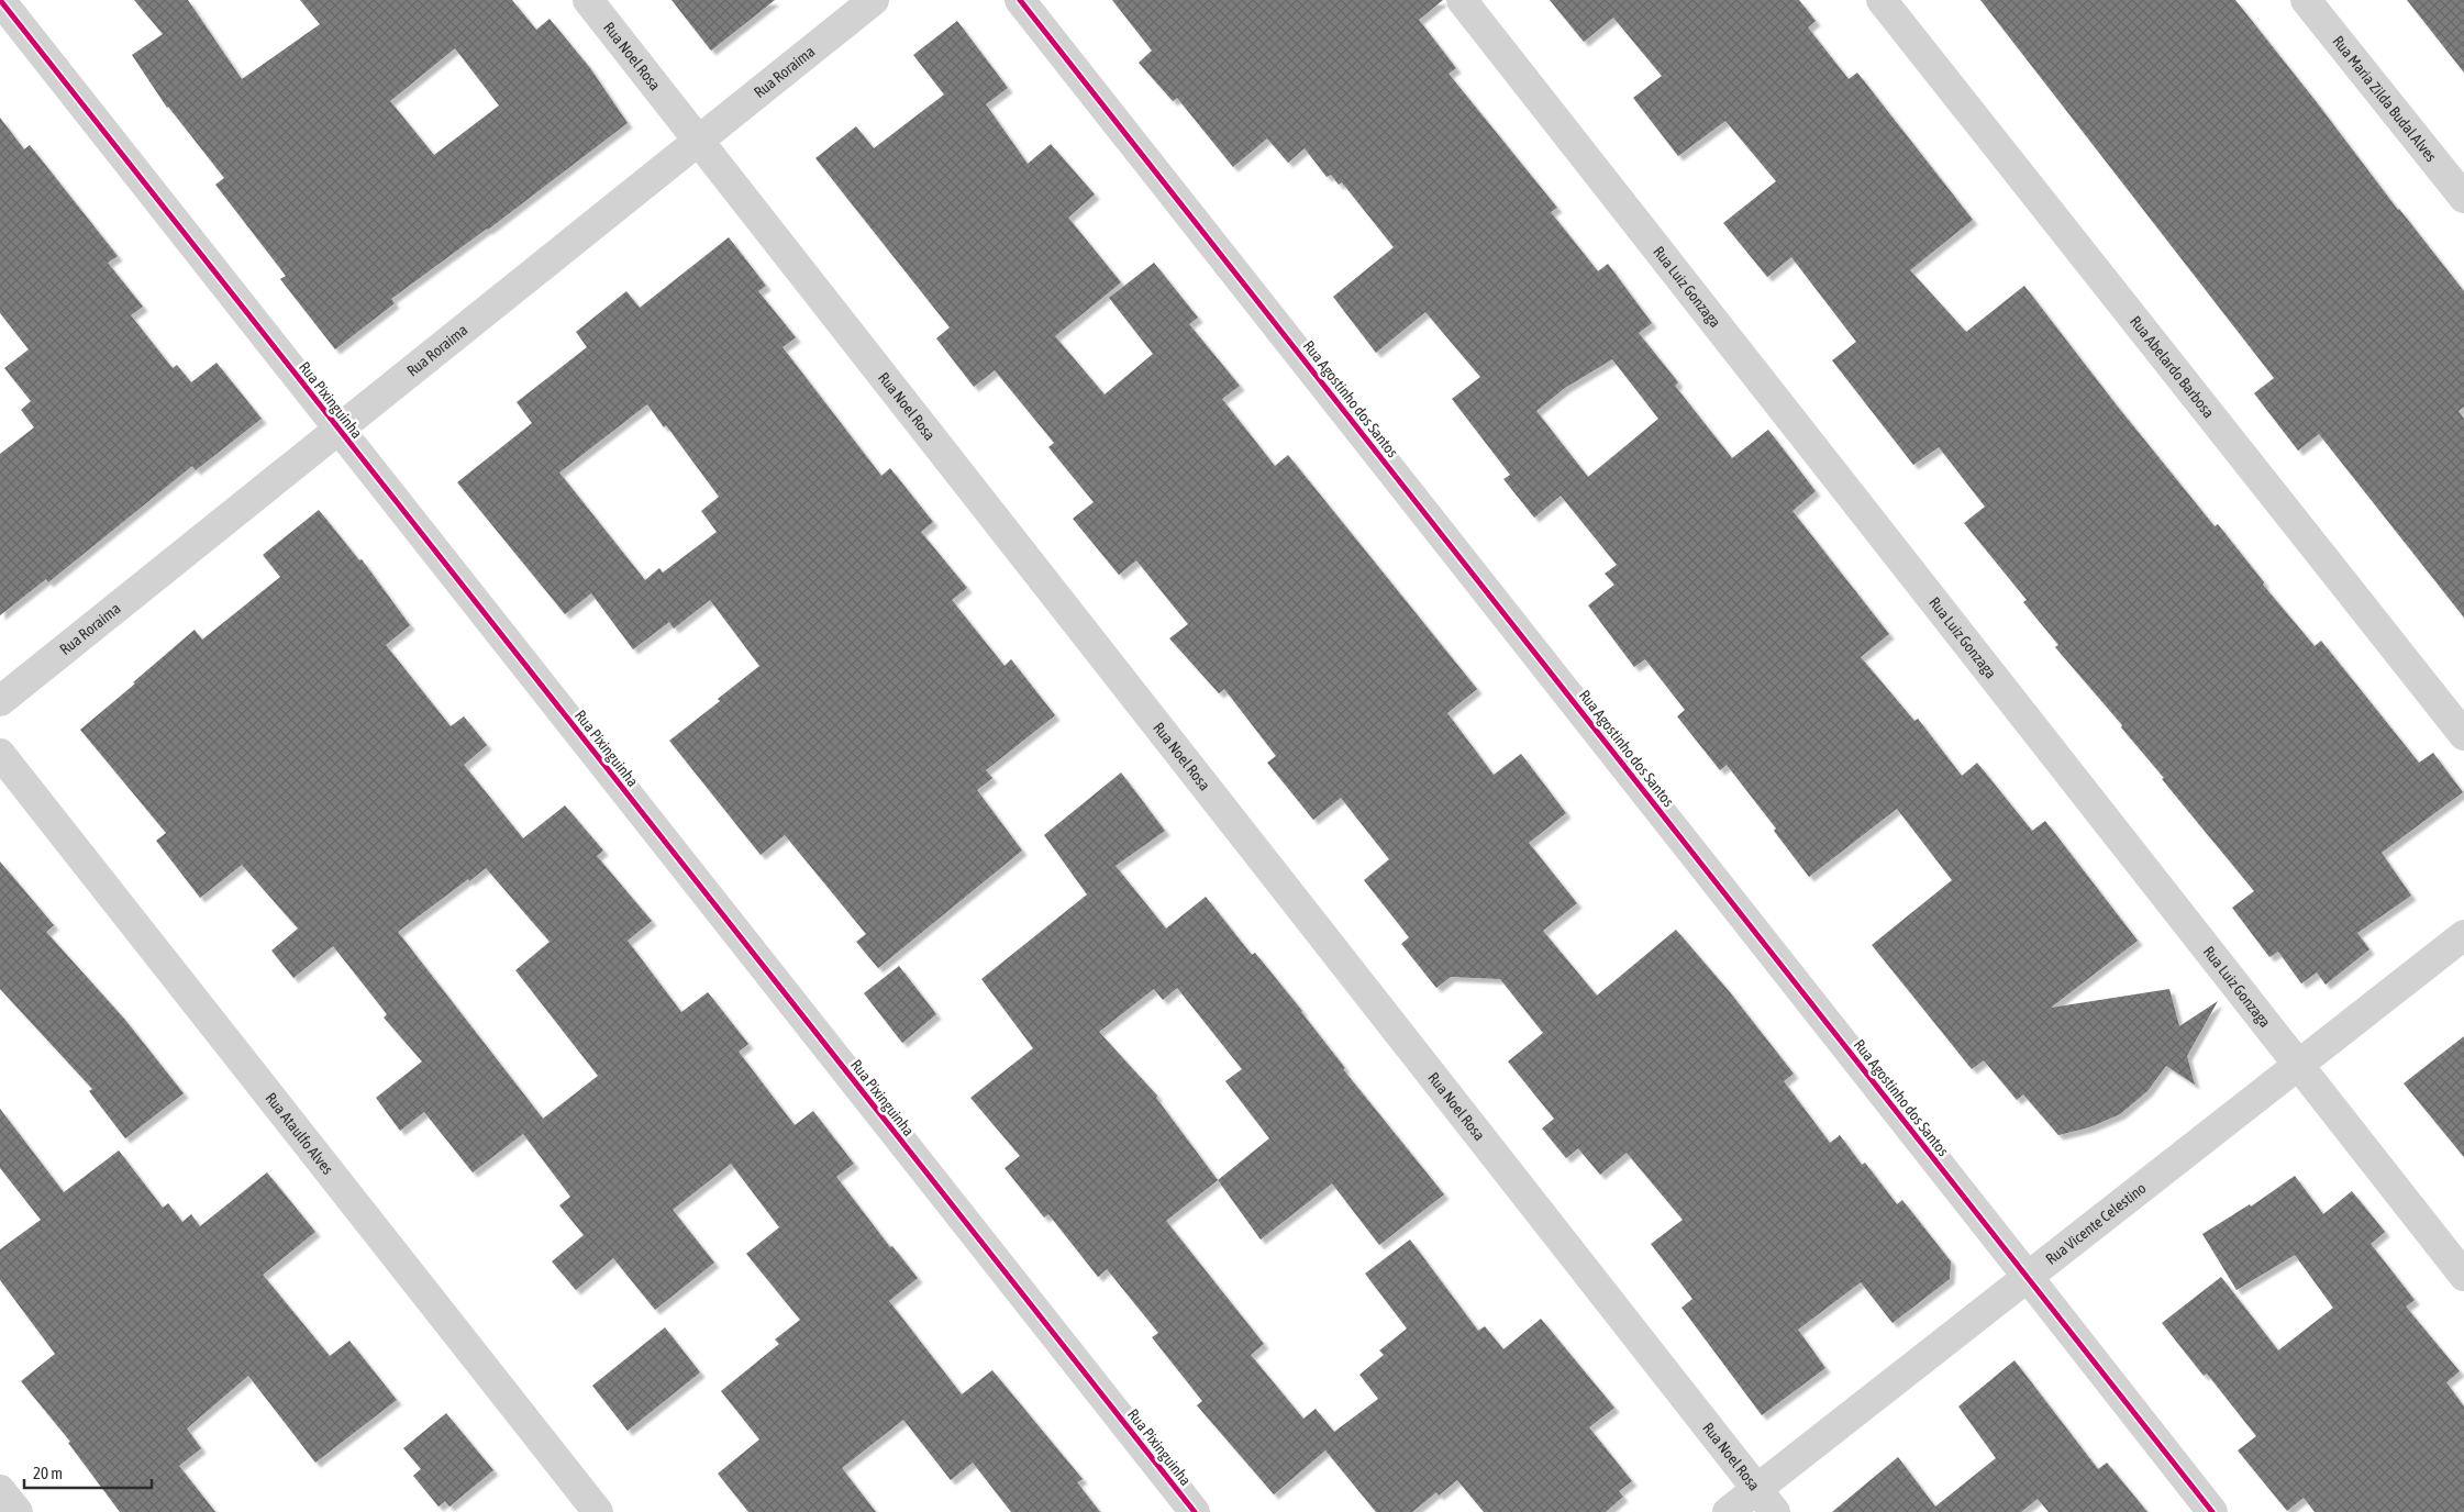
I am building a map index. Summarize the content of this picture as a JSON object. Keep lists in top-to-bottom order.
{
  "streets": {
    "street": [
      "Rua Noel Rosa",
      "Rua Roraima",
      "Rua Maria Zilda Budal Alves",
      "Rua Luiz Gonzaga",
      "Rua Abelardo Barbosa",
      "Rua Agostinho dos Santos",
      "Rua Pixinguinha",
      "Rua Ataulfo Alves",
      "Rua Vicente Celestino"
    ]
  },
  "crossings": [
    ["Rua Noel Rosa", "Rua Roraima"],
    ["Rua Noel Rosa", "Rua Vicente Celestino"],
    ["Rua Roraima", "Rua Pixinguinha"],
    ["Rua Luiz Gonzaga", "Rua Vicente Celestino"],
    ["Rua Agostinho dos Santos", "Rua Vicente Celestino"]
  ],
  "scale_bar": "20 m"
}
